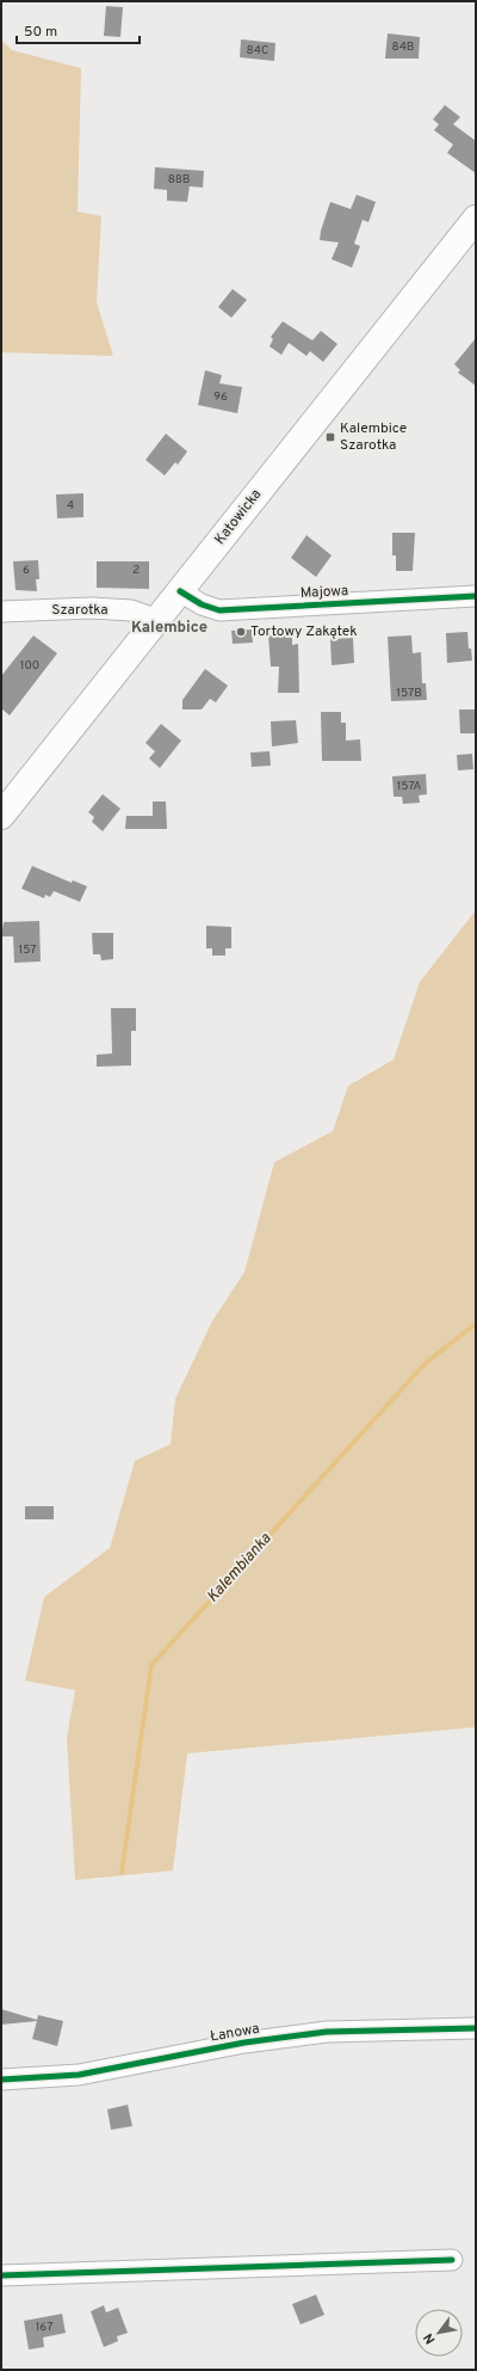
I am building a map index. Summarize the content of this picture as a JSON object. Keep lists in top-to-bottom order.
{
  "streets": {
    "main road": ["Katowicka"],
    "street": ["Majowa", "Szarotka", "Łanowa"]
  },
  "crossings": [
    ["Katowicka", "Majowa"],
    ["Katowicka", "Szarotka"]
  ],
  "districts": ["Kalembice"],
  "water": ["Kalembianka"],
  "places": {
    "transit": ["Kalembice Szarotka"],
    "other": ["Tortowy Zakątek"]
  },
  "house_numbers": [
    "84B",
    "84C",
    "88B",
    "96",
    "4",
    "6",
    "2",
    "100",
    "157B",
    "157A",
    "157",
    "167"
  ],
  "scale_bar": "50 m",
  "north": "bottom left"
}
